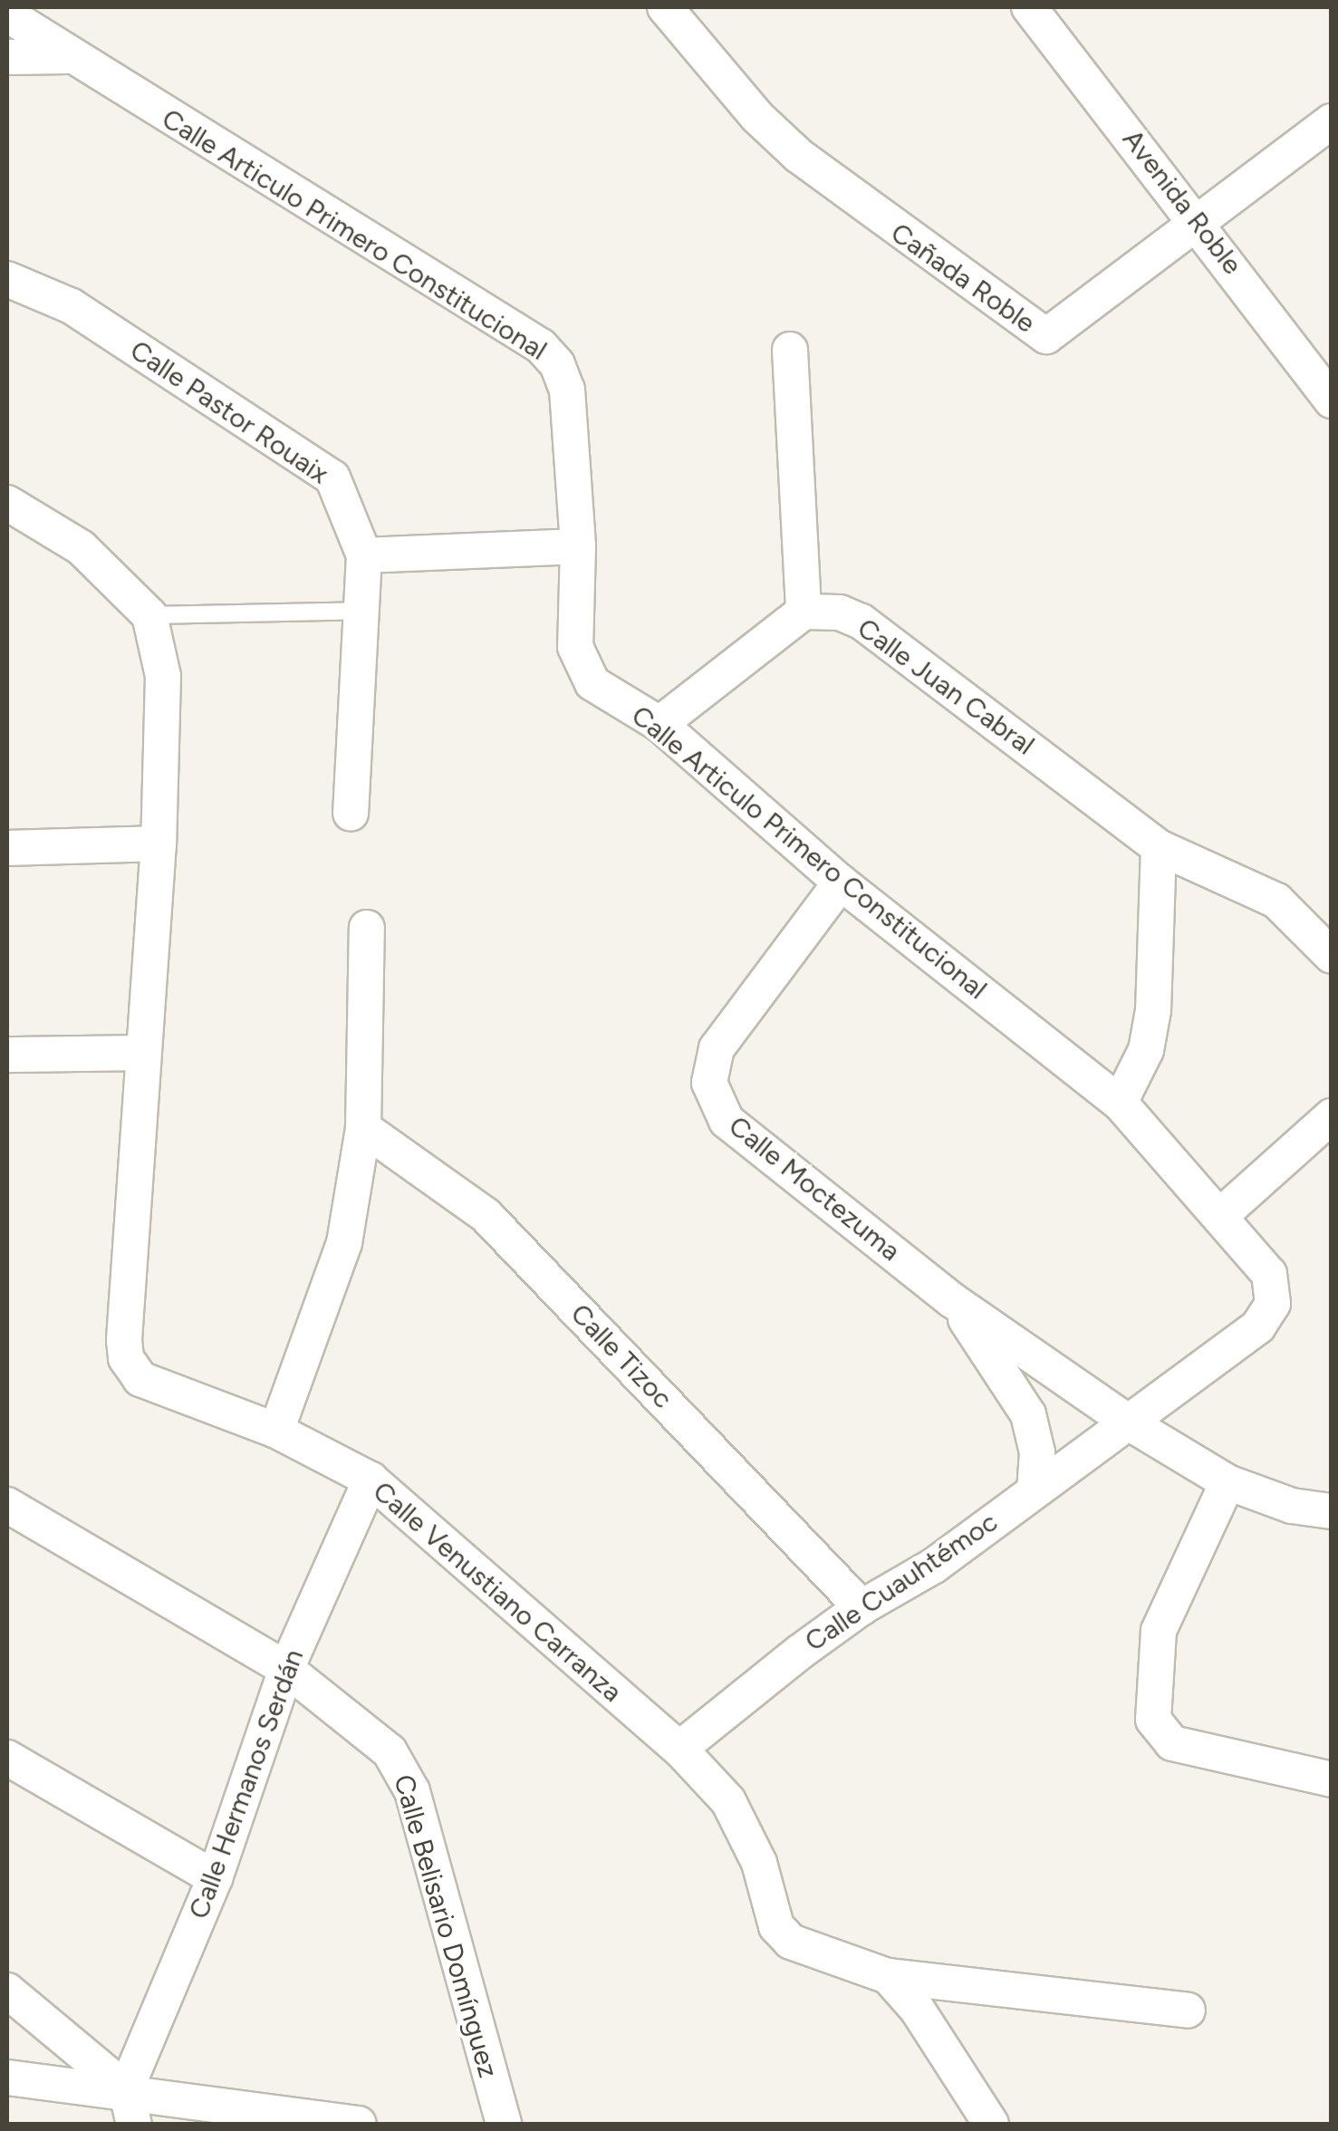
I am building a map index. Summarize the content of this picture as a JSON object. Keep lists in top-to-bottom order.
{
  "streets": {
    "street": [
      "Avenida Roble",
      "Calle Articulo Primero Constitucional",
      "Cañada Roble",
      "Calle Pastor Rouaix",
      "Calle Juan Cabral",
      "Calle Moctezuma",
      "Calle Tizoc",
      "Calle Cuauhtémoc",
      "Calle Venustiano Carranza",
      "Calle Hermanos Serdán",
      "Calle Belisario Domínguez"
    ]
  },
  "crossings": [
    ["Avenida Roble", "Cañada Roble"],
    ["Calle Articulo Primero Constitucional", "Calle Moctezuma"],
    ["Calle Articulo Primero Constitucional", "Calle Cuauhtémoc"],
    ["Calle Moctezuma", "Calle Cuauhtémoc"],
    ["Calle Tizoc", "Calle Cuauhtémoc"],
    ["Calle Cuauhtémoc", "Calle Venustiano Carranza"],
    ["Calle Venustiano Carranza", "Calle Hermanos Serdán"],
    ["Calle Hermanos Serdán", "Calle Belisario Domínguez"]
  ]
}
